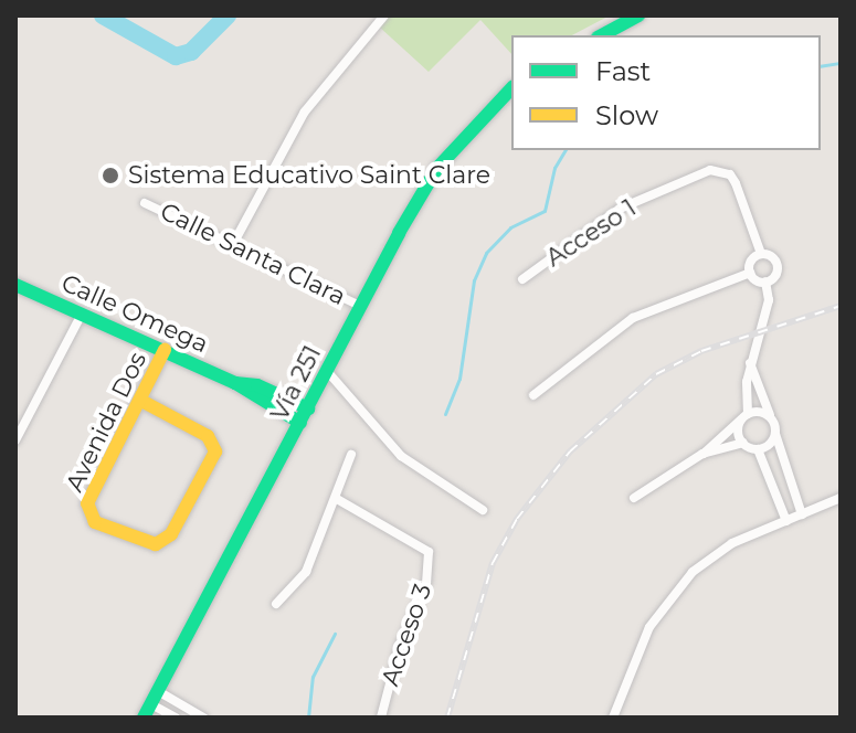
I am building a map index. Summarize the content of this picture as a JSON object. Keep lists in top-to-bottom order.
{
  "streets": {
    "street": [
      "Acceso 1",
      "Calle Santa Clara",
      "Calle Omega",
      "Vía 251",
      "Avenida Dos",
      "Acceso 3"
    ]
  },
  "crossings": [
    ["Calle Santa Clara", "Vía 251"],
    ["Calle Omega", "Vía 251"],
    ["Calle Omega", "Avenida Dos"]
  ],
  "places": ["Sistema Educativo Saint Clare"],
  "legend": ["Fast", "Slow"]
}
